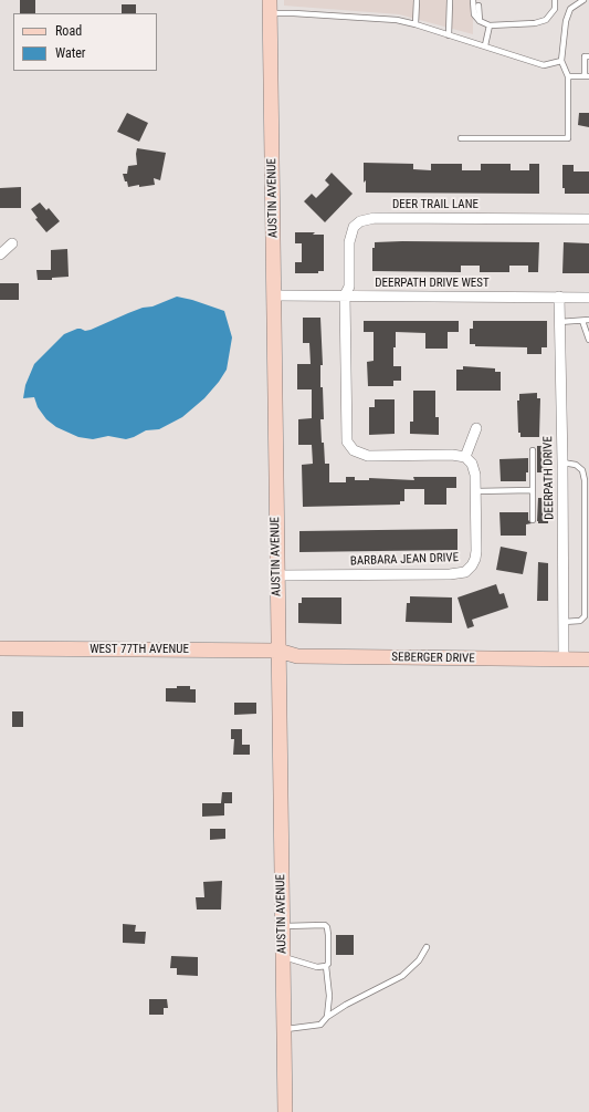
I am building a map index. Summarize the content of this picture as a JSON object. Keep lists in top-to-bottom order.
{
  "streets": {
    "street": [
      "AUSTIN AVENUE",
      "DEER TRAIL LANE",
      "DEERPATH DRIVE WEST",
      "DEERPATH DRIVE",
      "BARBARA JEAN DRIVE",
      "WEST 77TH AVENUE",
      "SEBERGER DRIVE"
    ]
  },
  "crossings": [
    ["AUSTIN AVENUE", "DEERPATH DRIVE WEST"],
    ["AUSTIN AVENUE", "BARBARA JEAN DRIVE"],
    ["AUSTIN AVENUE", "WEST 77TH AVENUE"],
    ["AUSTIN AVENUE", "SEBERGER DRIVE"],
    ["DEER TRAIL LANE", "DEERPATH DRIVE WEST"],
    ["DEERPATH DRIVE WEST", "DEERPATH DRIVE"],
    ["DEERPATH DRIVE", "SEBERGER DRIVE"],
    ["WEST 77TH AVENUE", "SEBERGER DRIVE"]
  ],
  "legend": ["Road", "Water"]
}
